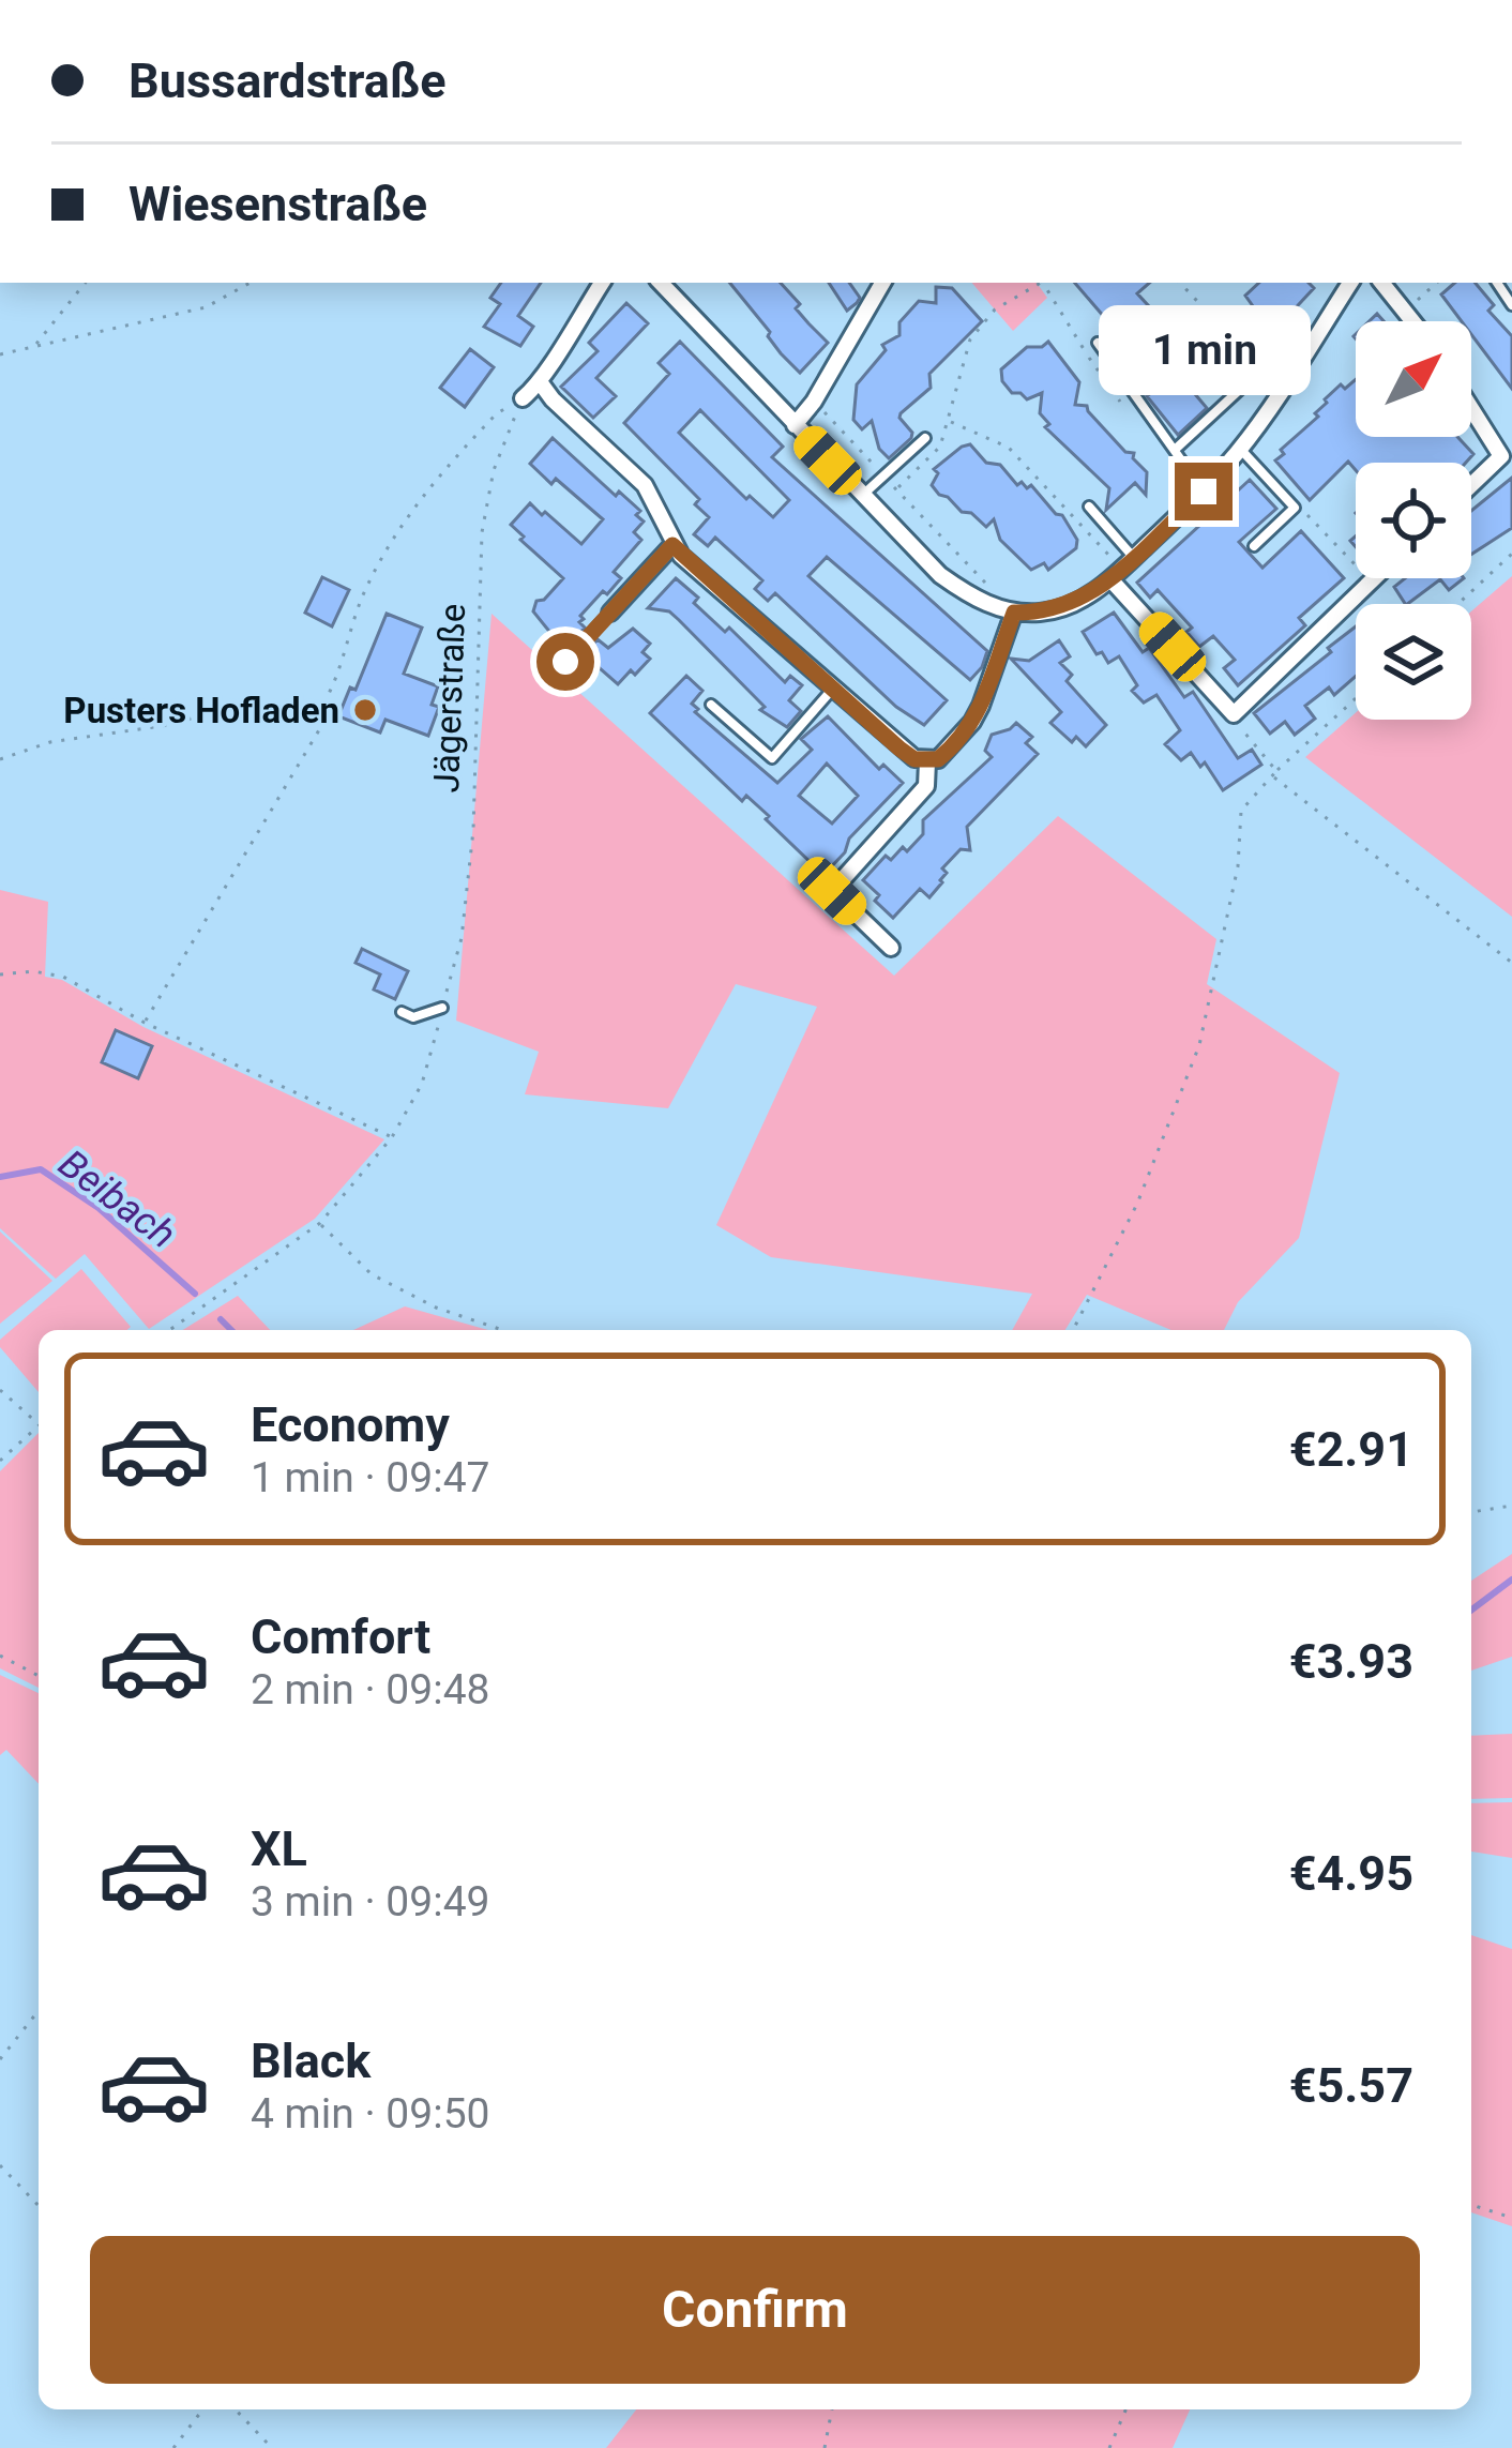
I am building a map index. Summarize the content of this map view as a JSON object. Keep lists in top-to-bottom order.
{
  "streets": {
    "path": ["Jägerstraße"]
  },
  "water": ["Beibach"],
  "places": ["Pusters Hofladen"],
  "north": "top right",
  "page": {
    "banner": ["Bussardstraße", "Wiesenstraße"],
    "bubble": "1 min",
    "list": [
      {
        "name": "Economy",
        "note": "1 min · 09:47",
        "value": "€2.91"
      },
      {
        "name": "Comfort",
        "note": "2 min · 09:48",
        "value": "€3.93"
      },
      {
        "name": "XL",
        "note": "3 min · 09:49",
        "value": "€4.95"
      },
      {
        "name": "Black",
        "note": "4 min · 09:50",
        "value": "€5.57"
      }
    ],
    "buttons": "Confirm"
  }
}
